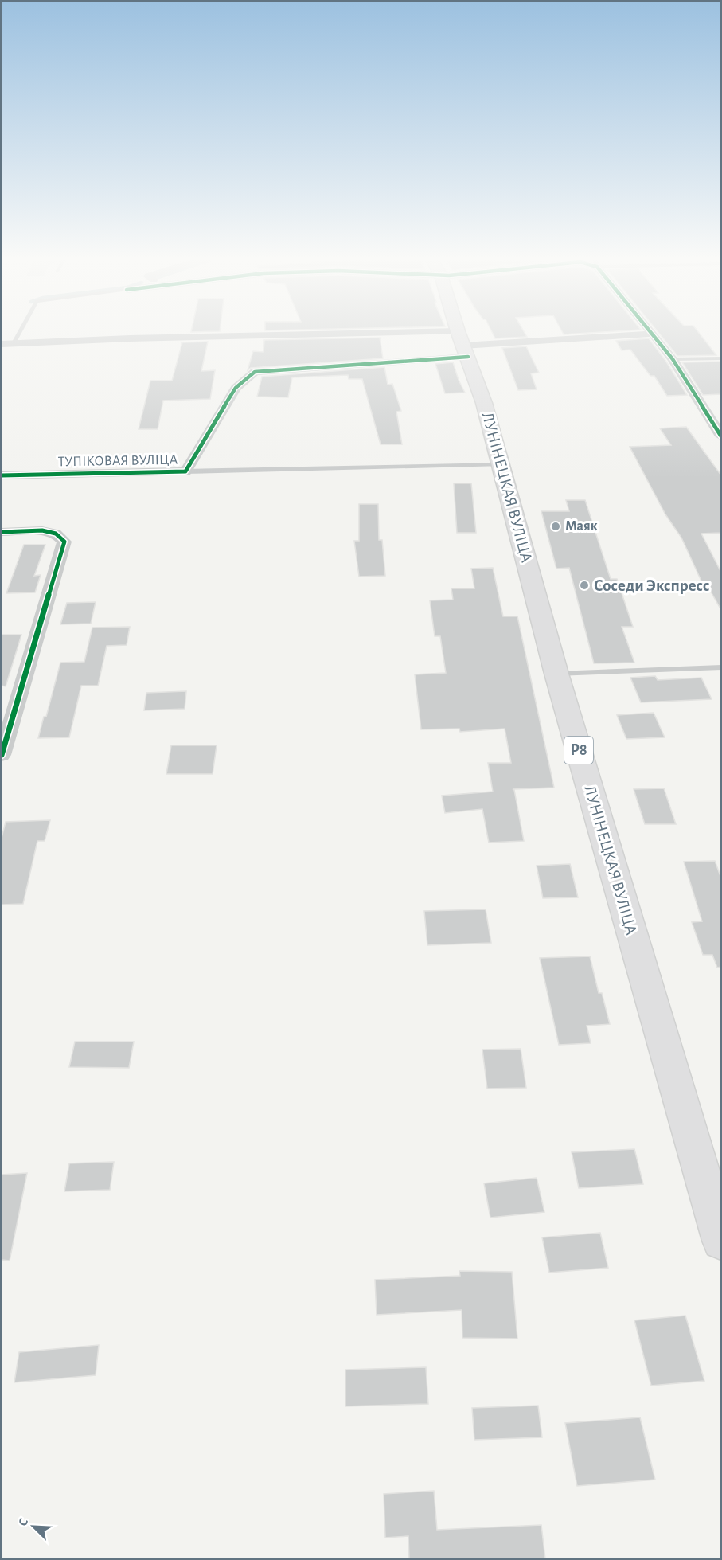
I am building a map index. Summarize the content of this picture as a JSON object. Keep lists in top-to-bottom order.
{
  "streets": {
    "main road": ["ЛУНІНЕЦКАЯ ВУЛІЦА", "Р8"],
    "street": ["ТУПІКОВАЯ ВУЛІЦА"]
  },
  "crossings": [
    ["ТУПІКОВАЯ ВУЛІЦА", "ЛУНІНЕЦКАЯ ВУЛІЦА"]
  ],
  "places": ["Маяк", "Соседи Экспресс"],
  "north": "top left"
}
